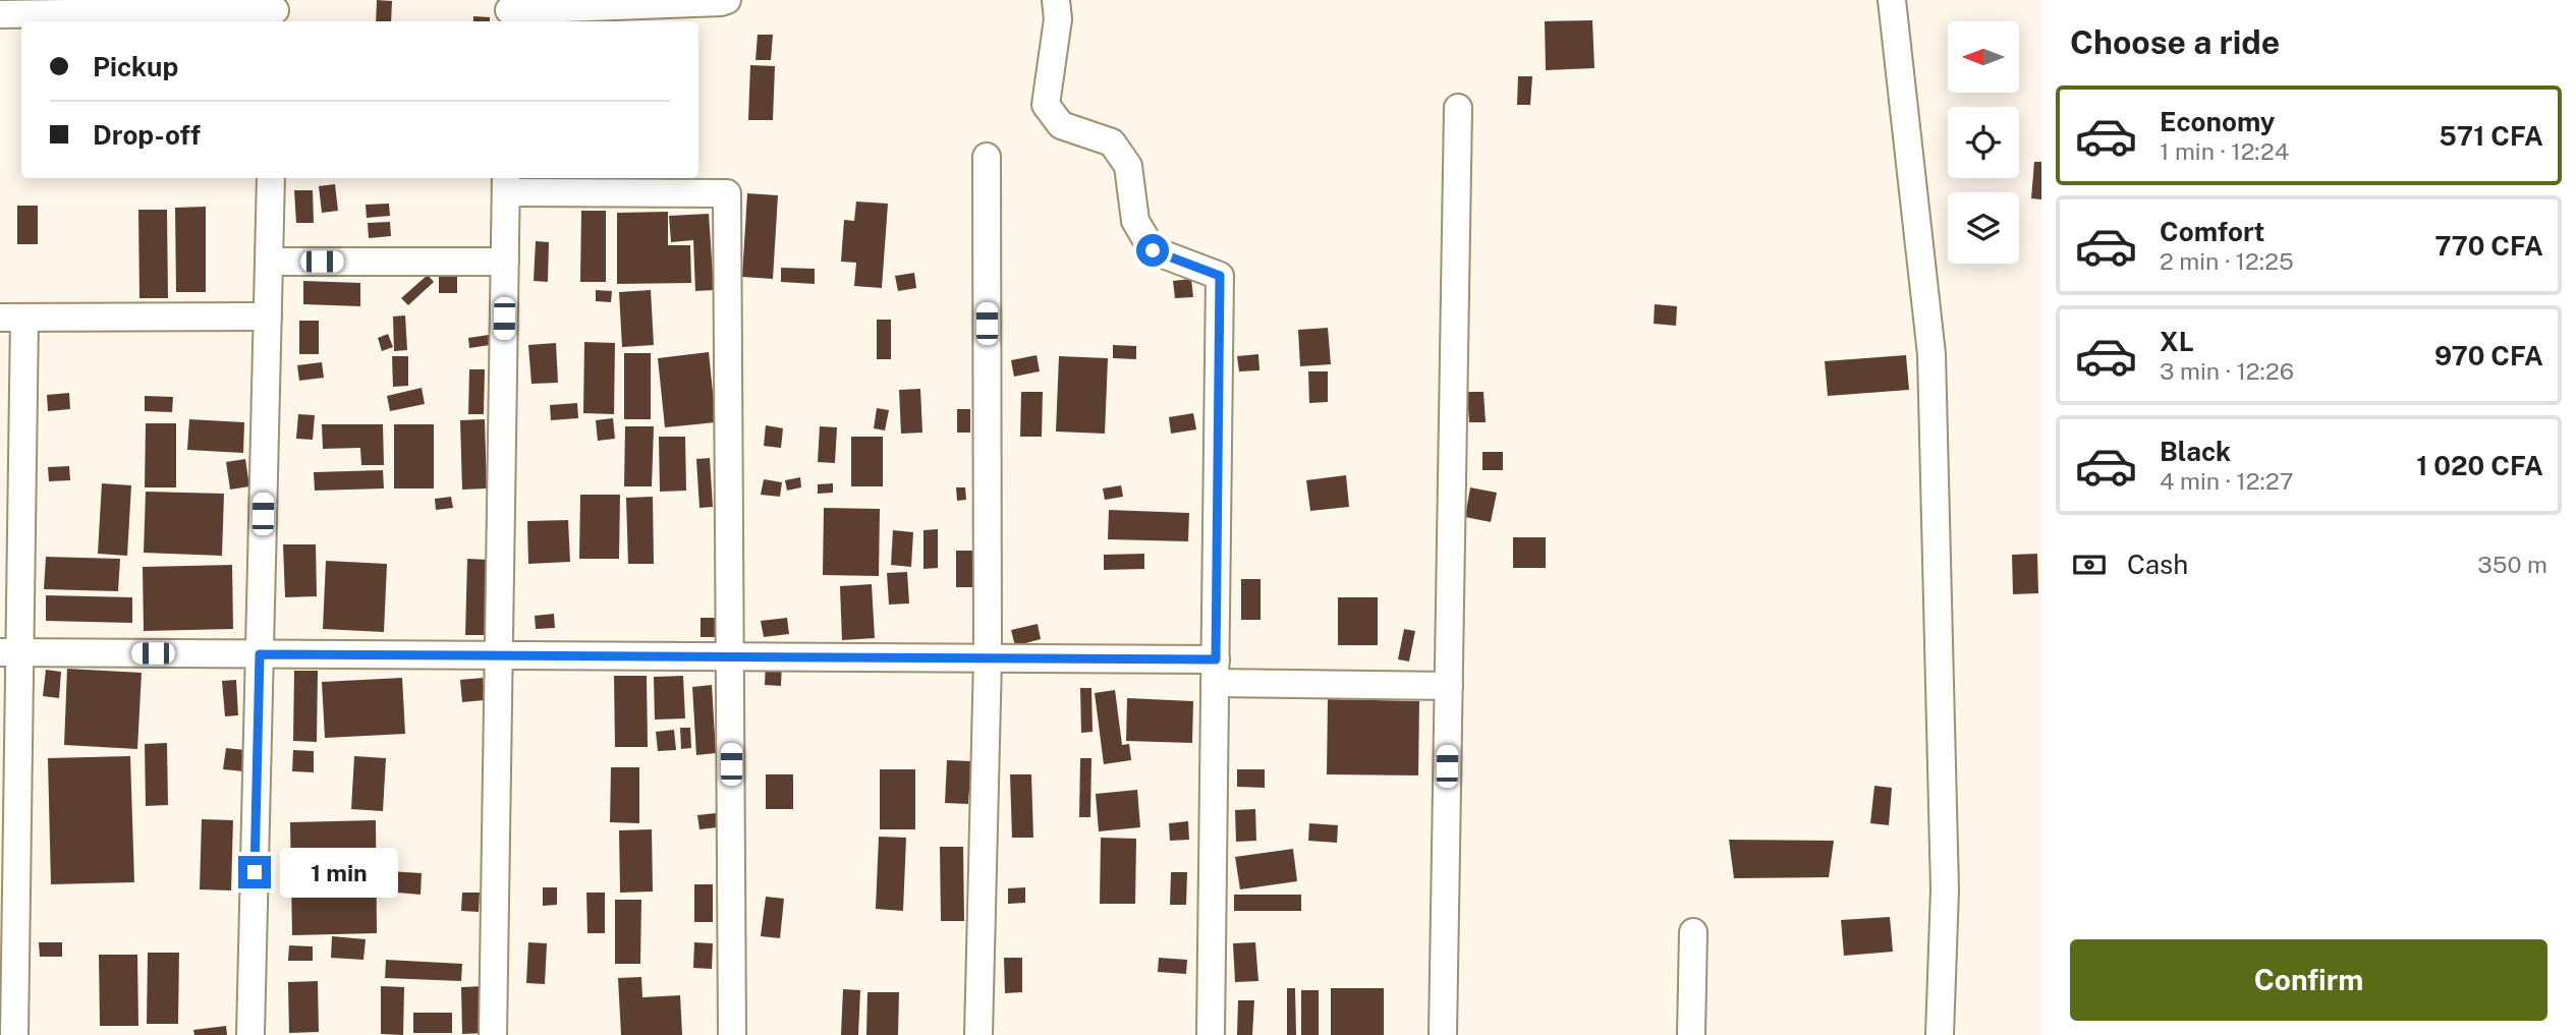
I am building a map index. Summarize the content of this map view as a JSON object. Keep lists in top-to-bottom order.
{
  "north": "left",
  "page": {
    "heading": "Choose a ride",
    "banner": ["Pickup", "Drop-off"],
    "list": [
      {
        "name": "Economy",
        "note": "1 min · 12:24",
        "value": "571 CFA"
      },
      {
        "name": "Comfort",
        "note": "2 min · 12:25",
        "value": "770 CFA"
      },
      {
        "name": "XL",
        "note": "3 min · 12:26",
        "value": "970 CFA"
      },
      {
        "name": "Black",
        "note": "4 min · 12:27",
        "value": "1 020 CFA"
      }
    ],
    "pay": ["Cash", "350 m"],
    "bubble": "1 min",
    "buttons": "Confirm"
  }
}
